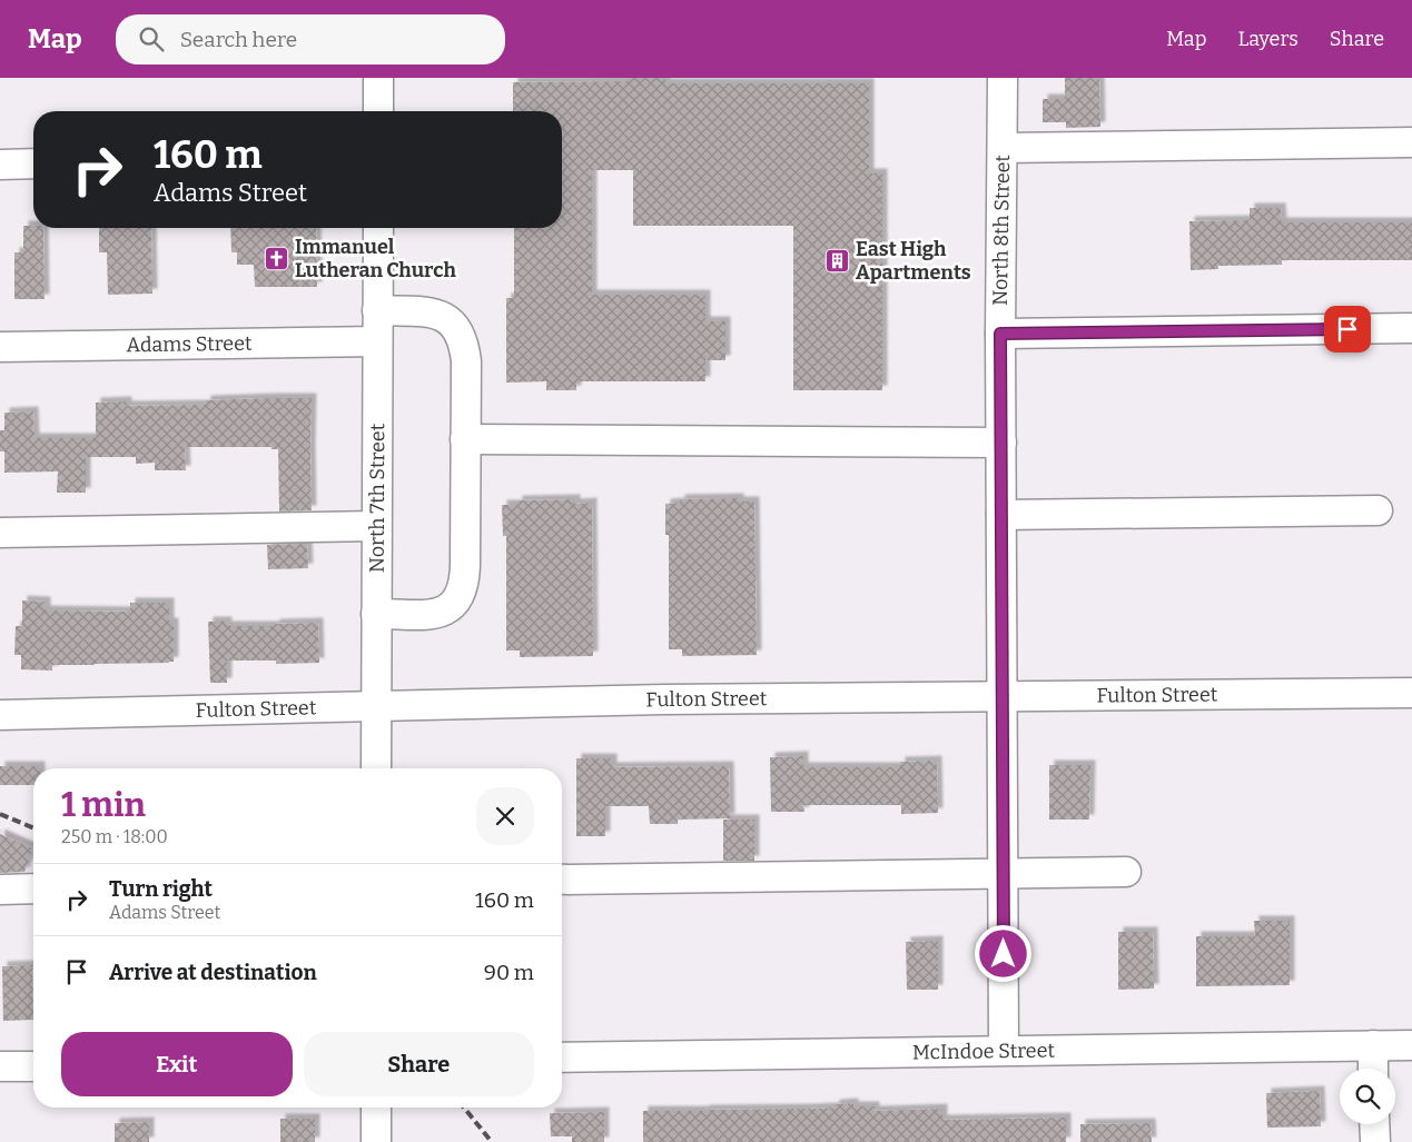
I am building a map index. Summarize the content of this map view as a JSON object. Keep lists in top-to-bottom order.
{
  "streets": {
    "street": [
      "North 8th Street",
      "Adams Street",
      "North 7th Street",
      "Fulton Street",
      "McIndoe Street"
    ]
  },
  "crossings": [
    ["North 8th Street", "Fulton Street"],
    ["North 8th Street", "McIndoe Street"],
    ["Adams Street", "North 7th Street"],
    ["North 7th Street", "Fulton Street"]
  ],
  "places": {
    "church": ["Immanuel Lutheran Church"],
    "building": ["East High Apartments"]
  },
  "page": {
    "header": "Map",
    "search": "Search here",
    "nav": ["Map", "Layers", "Share"],
    "turn": ["160 m", "Adams Street"],
    "heading": ["1 min", "250 m · 18:00"],
    "list": [
      {
        "name": "Turn right",
        "note": "Adams Street",
        "value": "160 m"
      },
      {
        "name": "Arrive at destination",
        "value": "90 m"
      }
    ],
    "buttons": ["Exit", "Share"]
  }
}
